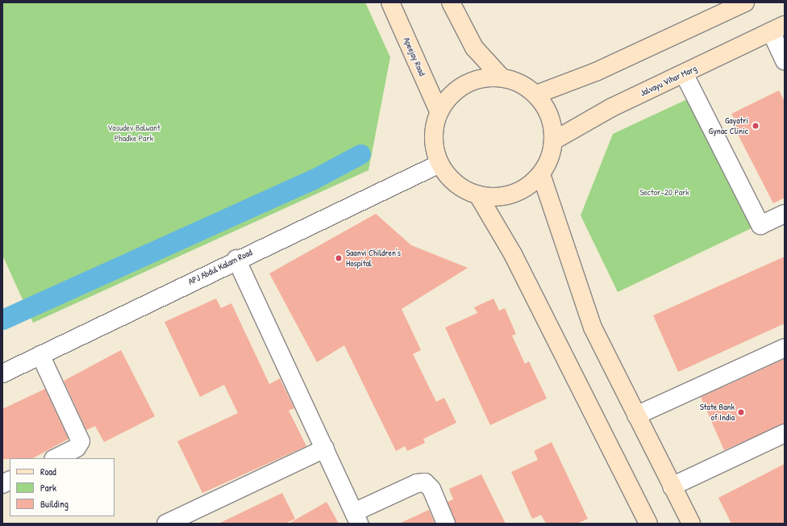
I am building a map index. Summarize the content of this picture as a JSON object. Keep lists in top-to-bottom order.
{
  "streets": {
    "main road": ["Apeejay Road", "Jalvayu Vihar Marg"],
    "street": ["APJ Abdul Kalam Road"]
  },
  "parks": ["Vasudev Balwant Phadke Park", "Sector-20 Park"],
  "places": ["Gayatri Gynac Clinic", "Saanvi Children's Hospital", "State Bank of India"],
  "legend": ["Road", "Park", "Building"]
}
